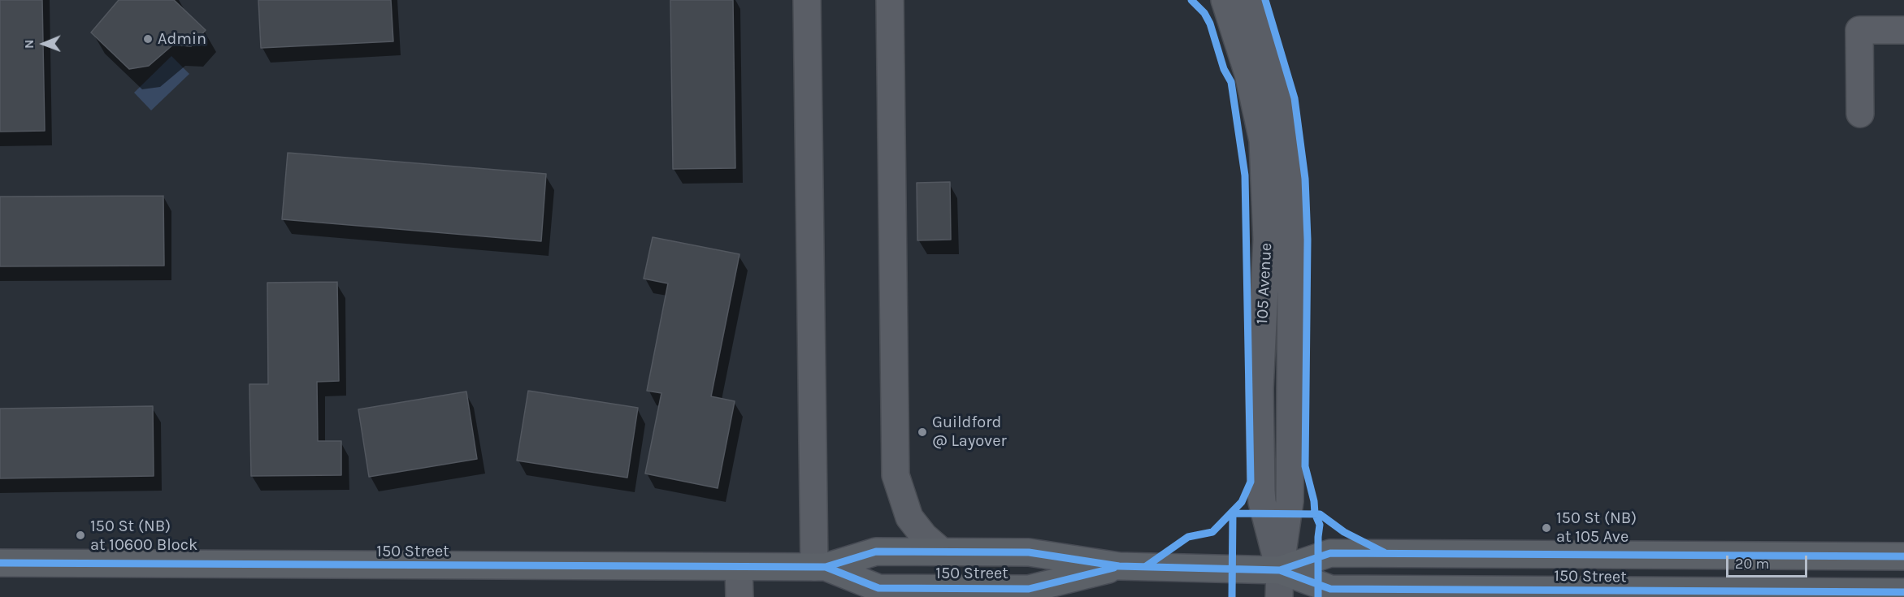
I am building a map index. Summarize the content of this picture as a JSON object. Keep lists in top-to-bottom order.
{
  "streets": {
    "main road": ["150 Street"],
    "street": ["105 Avenue"]
  },
  "crossings": [
    ["105 Avenue", "150 Street"]
  ],
  "places": [
    "Admin",
    "Guildford @ Layover",
    "150 St (NB) at 105 Ave",
    "150 St (NB) at 10600 Block"
  ],
  "scale_bar": "20 m",
  "north": "left"
}
